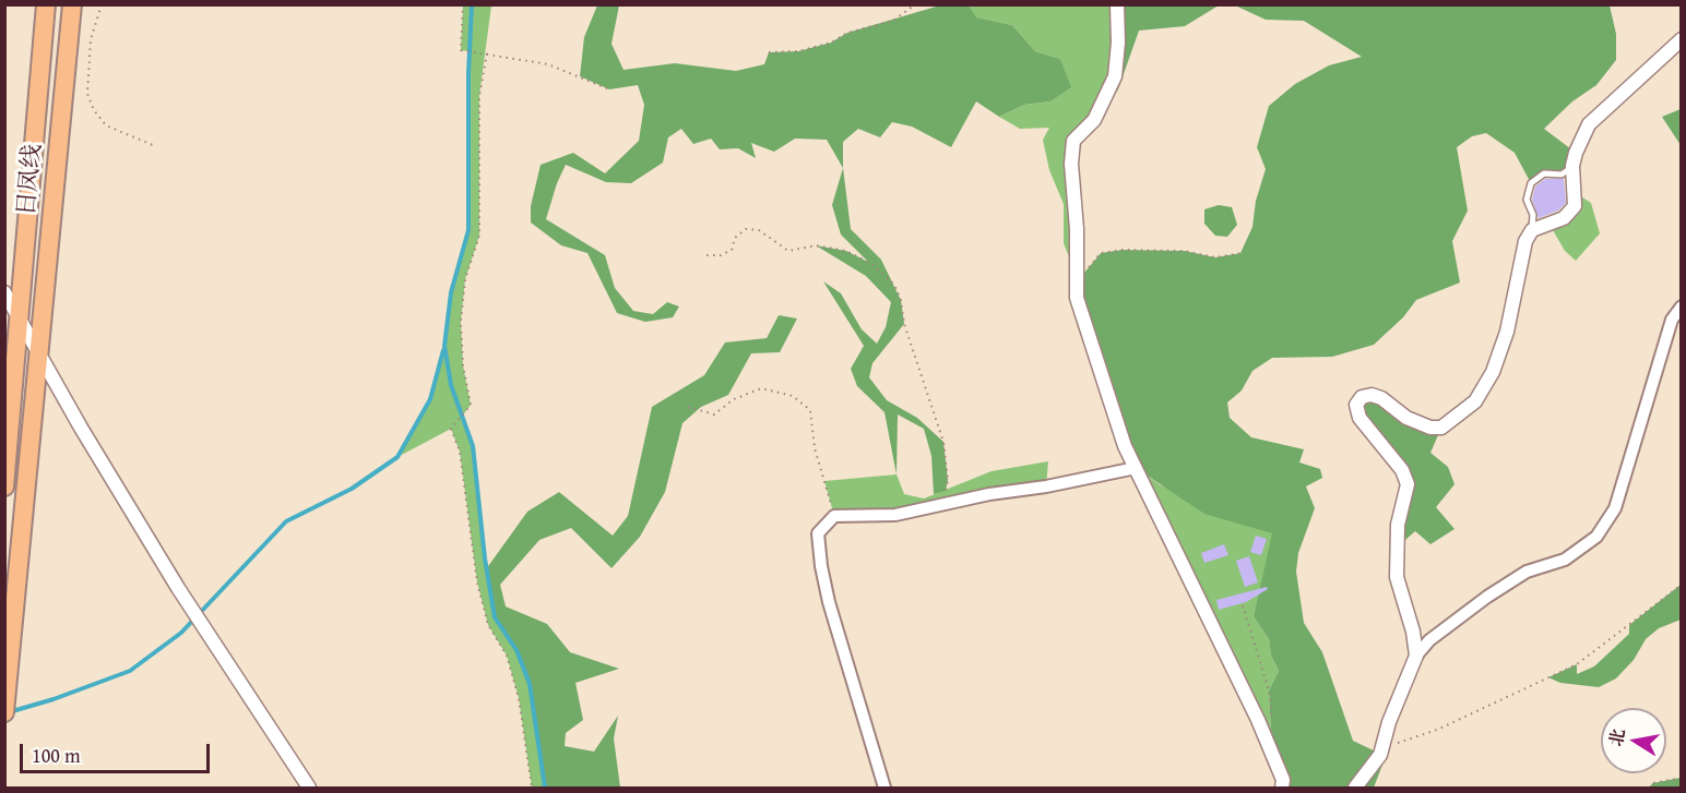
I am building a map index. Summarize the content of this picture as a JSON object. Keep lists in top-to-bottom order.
{
  "streets": {
    "highway": ["日凤线"]
  },
  "scale_bar": "100 m",
  "north": "left"
}
